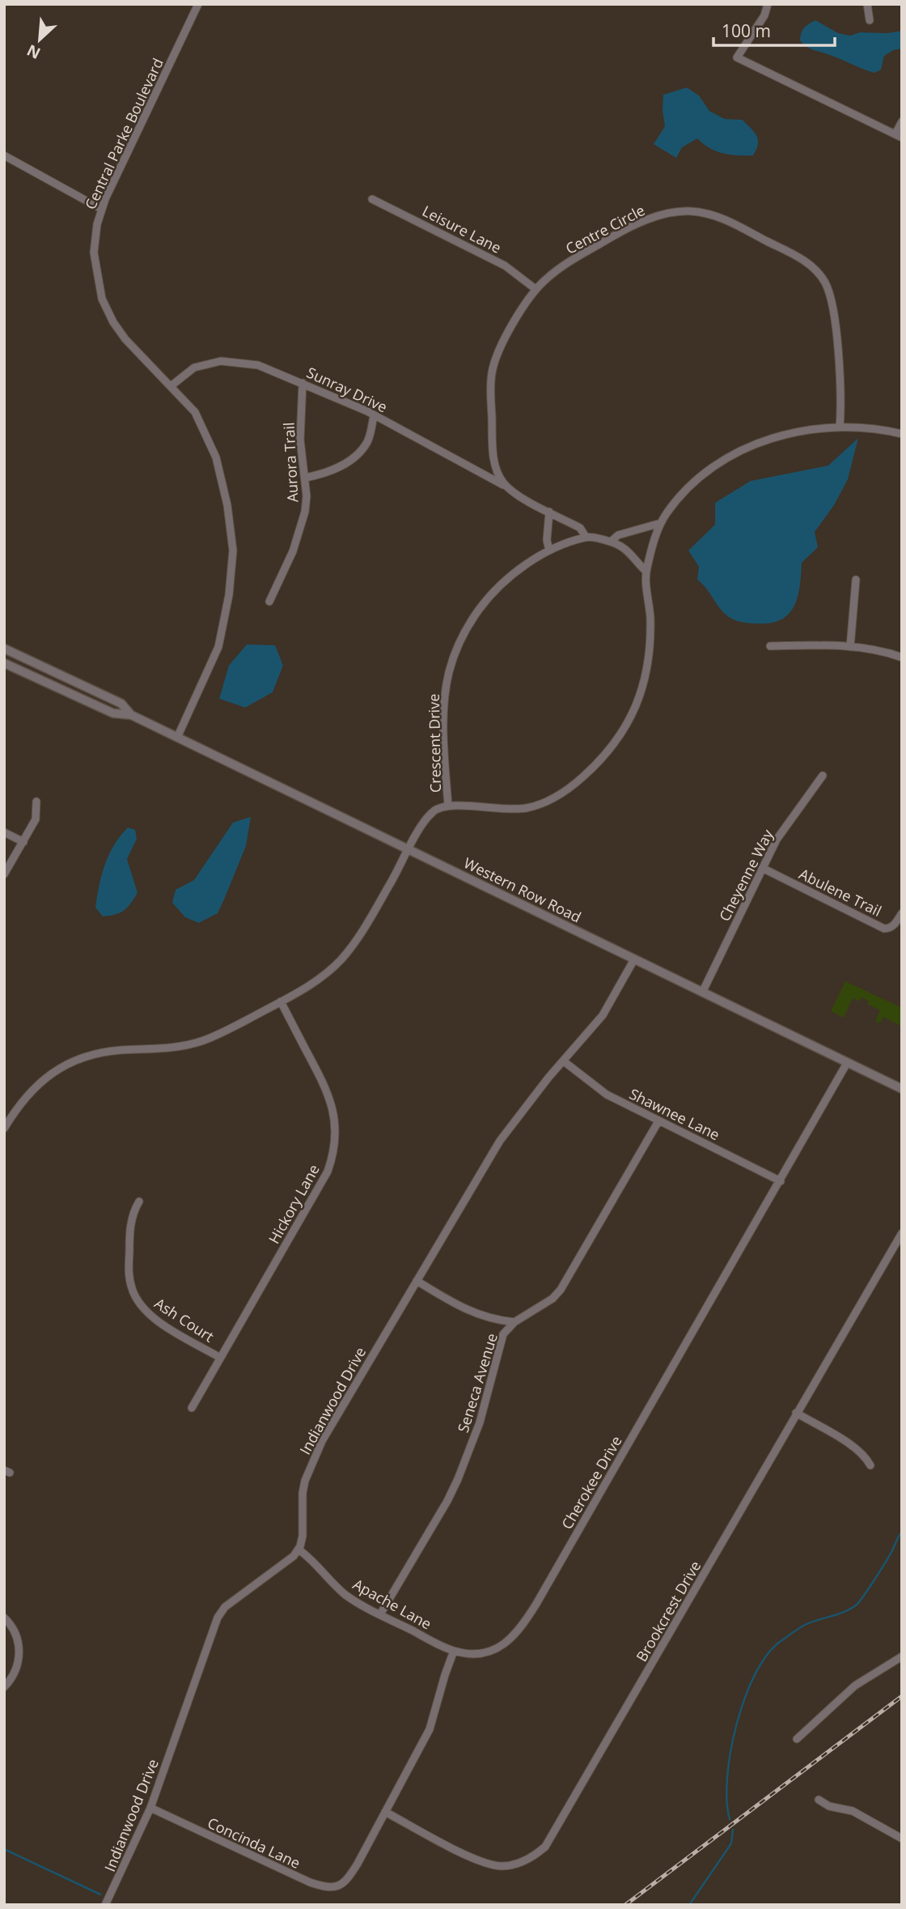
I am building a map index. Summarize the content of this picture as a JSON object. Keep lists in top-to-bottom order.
{
  "streets": {
    "street": [
      "Central Parke Boulevard",
      "Leisure Lane",
      "Centre Circle",
      "Sunray Drive",
      "Aurora Trail",
      "Crescent Drive",
      "Cheyenne Way",
      "Western Row Road",
      "Abulene Trail",
      "Shawnee Lane",
      "Hickory Lane",
      "Ash Court",
      "Seneca Avenue",
      "Indianwood Drive",
      "Cherokee Drive",
      "Apache Lane",
      "Brookcrest Drive",
      "Concinda Lane"
    ]
  },
  "crossings": [
    ["Central Parke Boulevard", "Sunray Drive"],
    ["Central Parke Boulevard", "Western Row Road"],
    ["Leisure Lane", "Centre Circle"],
    ["Centre Circle", "Sunray Drive"],
    ["Sunray Drive", "Aurora Trail"],
    ["Cheyenne Way", "Western Row Road"],
    ["Cheyenne Way", "Abulene Trail"],
    ["Western Row Road", "Indianwood Drive"],
    ["Western Row Road", "Cherokee Drive"],
    ["Shawnee Lane", "Seneca Avenue"],
    ["Shawnee Lane", "Indianwood Drive"],
    ["Shawnee Lane", "Cherokee Drive"],
    ["Hickory Lane", "Ash Court"],
    ["Seneca Avenue", "Apache Lane"],
    ["Indianwood Drive", "Apache Lane"],
    ["Indianwood Drive", "Concinda Lane"],
    ["Cherokee Drive", "Apache Lane"],
    ["Brookcrest Drive", "Concinda Lane"]
  ],
  "scale_bar": "100 m",
  "north": "bottom left"
}
